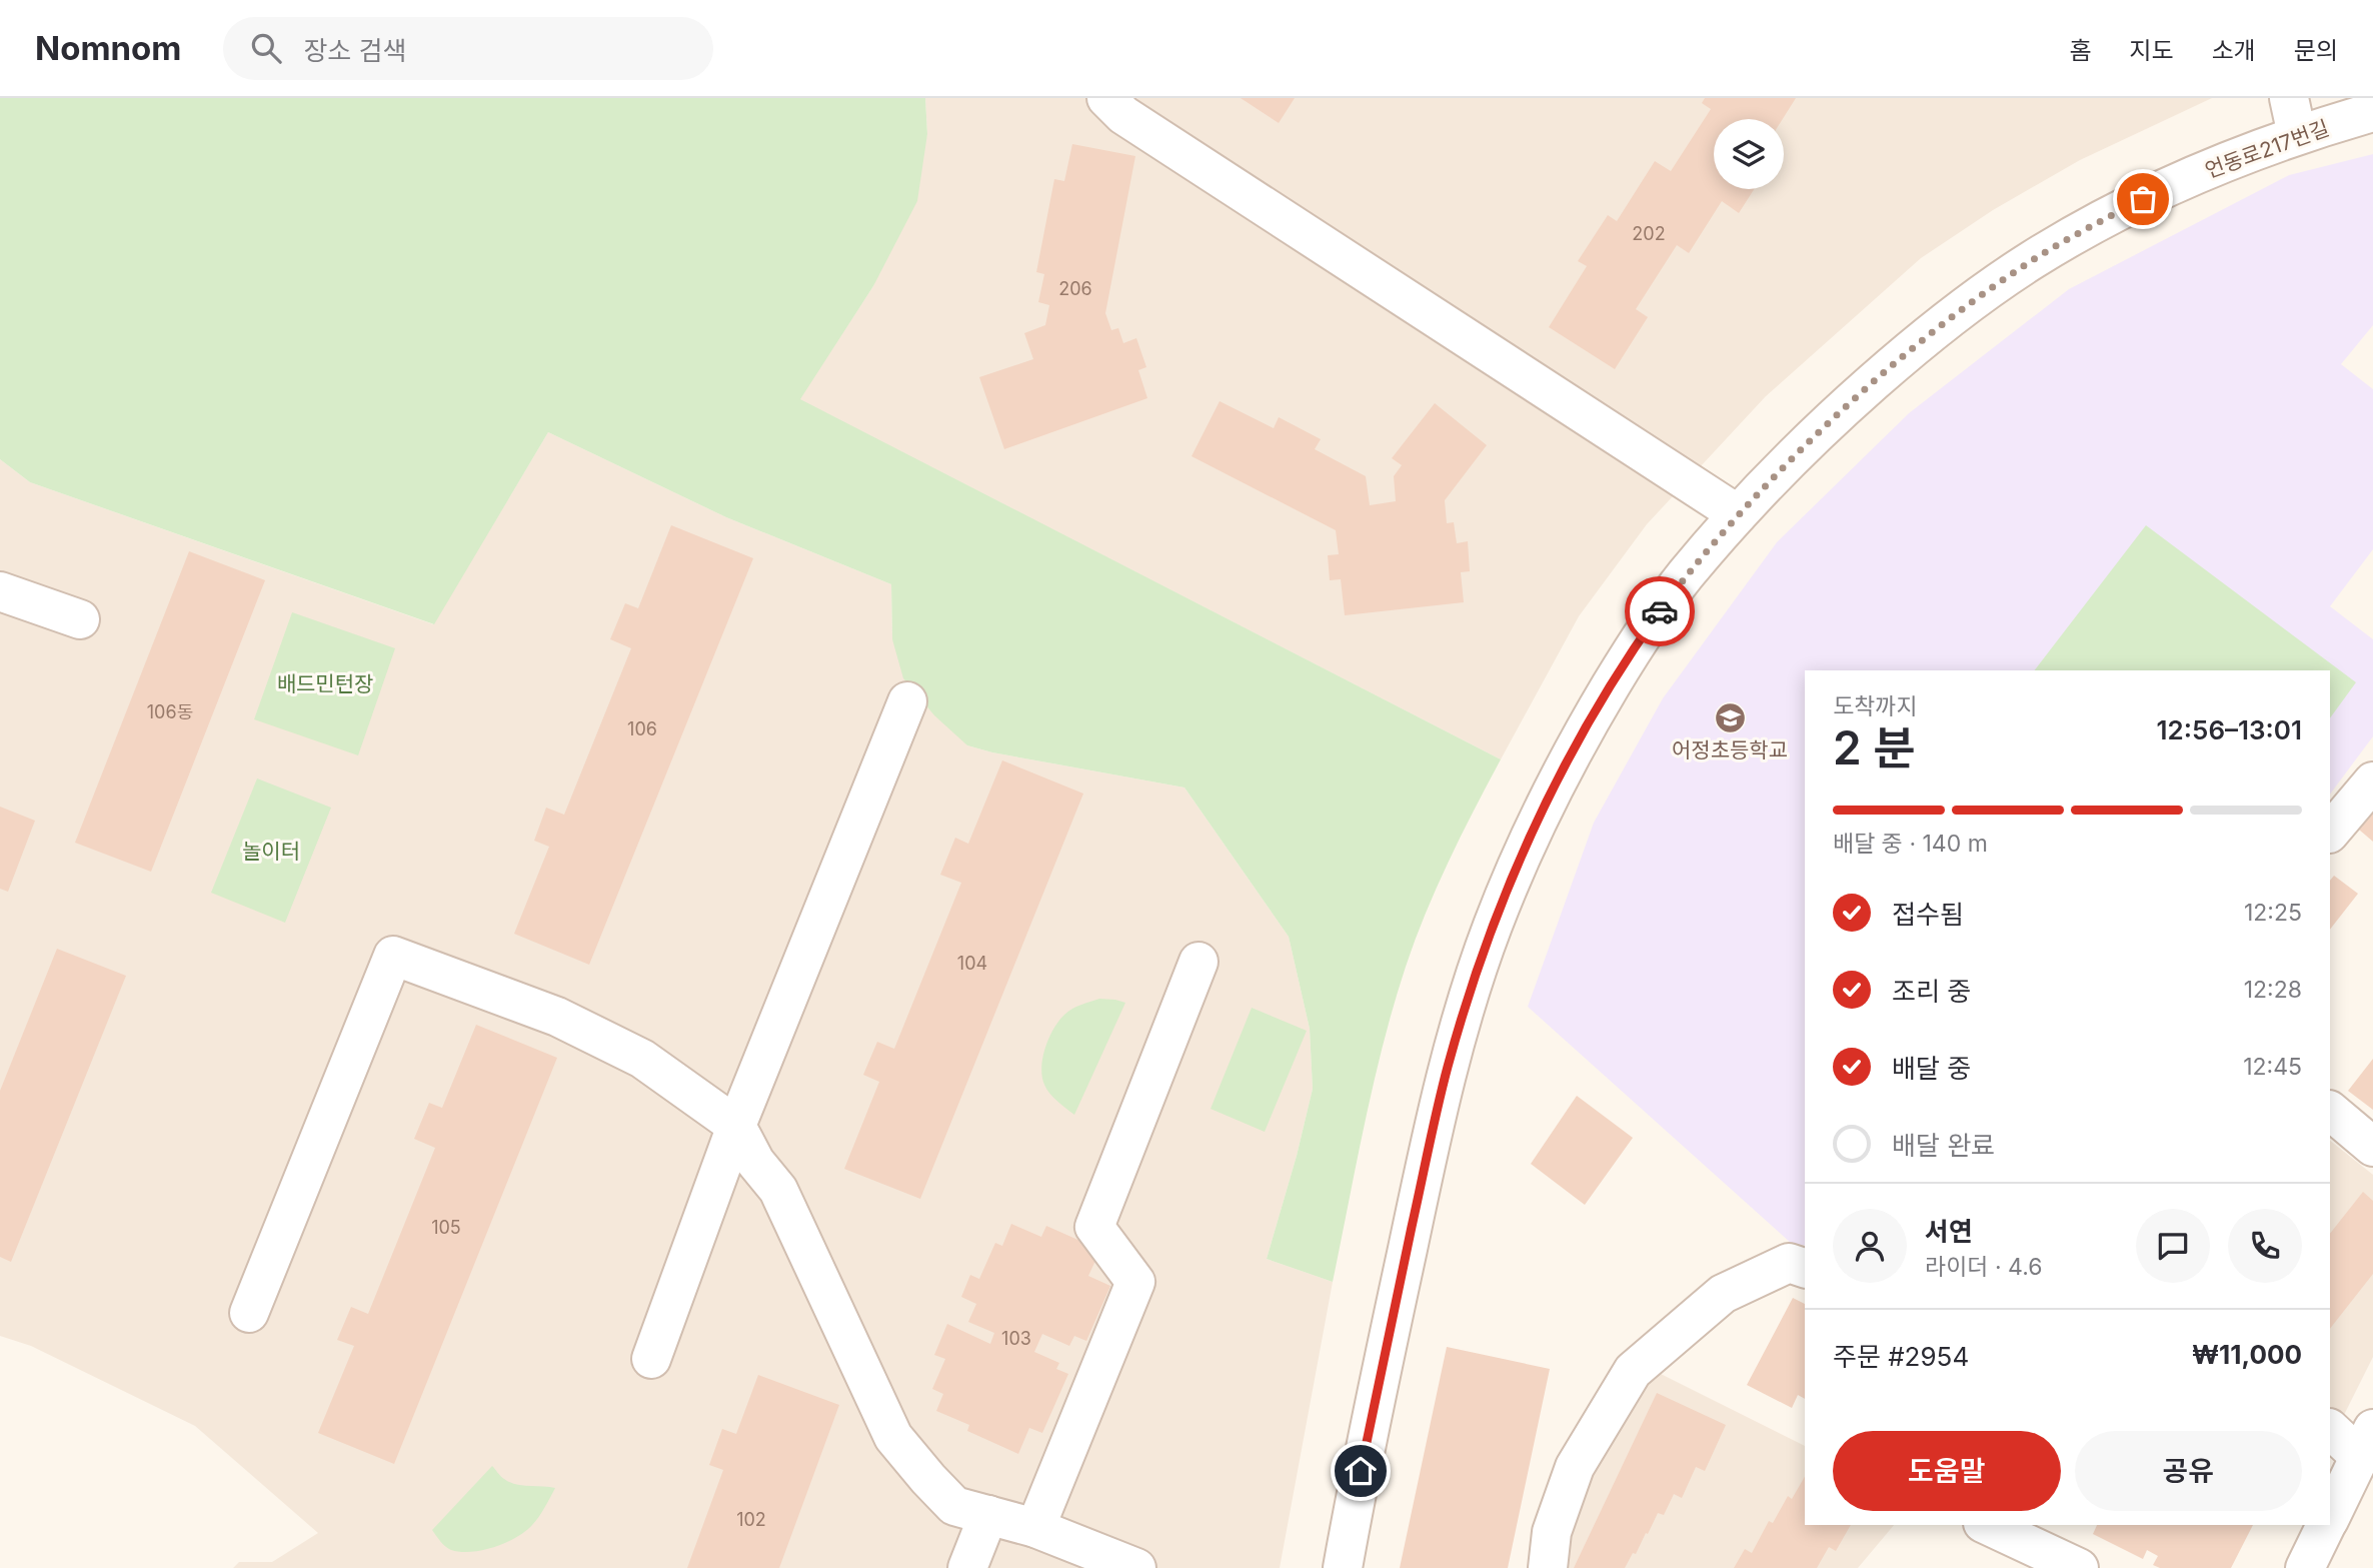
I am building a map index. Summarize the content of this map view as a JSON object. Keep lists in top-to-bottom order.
{
  "streets": {
    "street": ["언동로217번길"]
  },
  "parks": ["배드민턴장", "놀이터"],
  "places": {
    "school or university": ["어정초등학교"]
  },
  "house_numbers": [
    "202",
    "206",
    "106동",
    "106",
    "104",
    "105",
    "103",
    "102"
  ],
  "page": {
    "header": "Nomnom",
    "search": "장소 검색",
    "nav": [
      "홈",
      "지도",
      "소개",
      "문의"
    ],
    "heading": ["2 분", "도착까지", "12:56–13:01"],
    "panel": [
      "서연",
      "라이더 · 4.6",
      "주문 #2954",
      "₩11,000"
    ],
    "bar": "배달 중 · 140 m",
    "list": [
      ["접수됨", "12:25"],
      ["조리 중", "12:28"],
      ["배달 중", "12:45"],
      "배달 완료"
    ],
    "buttons": ["도움말", "공유"]
  }
}
